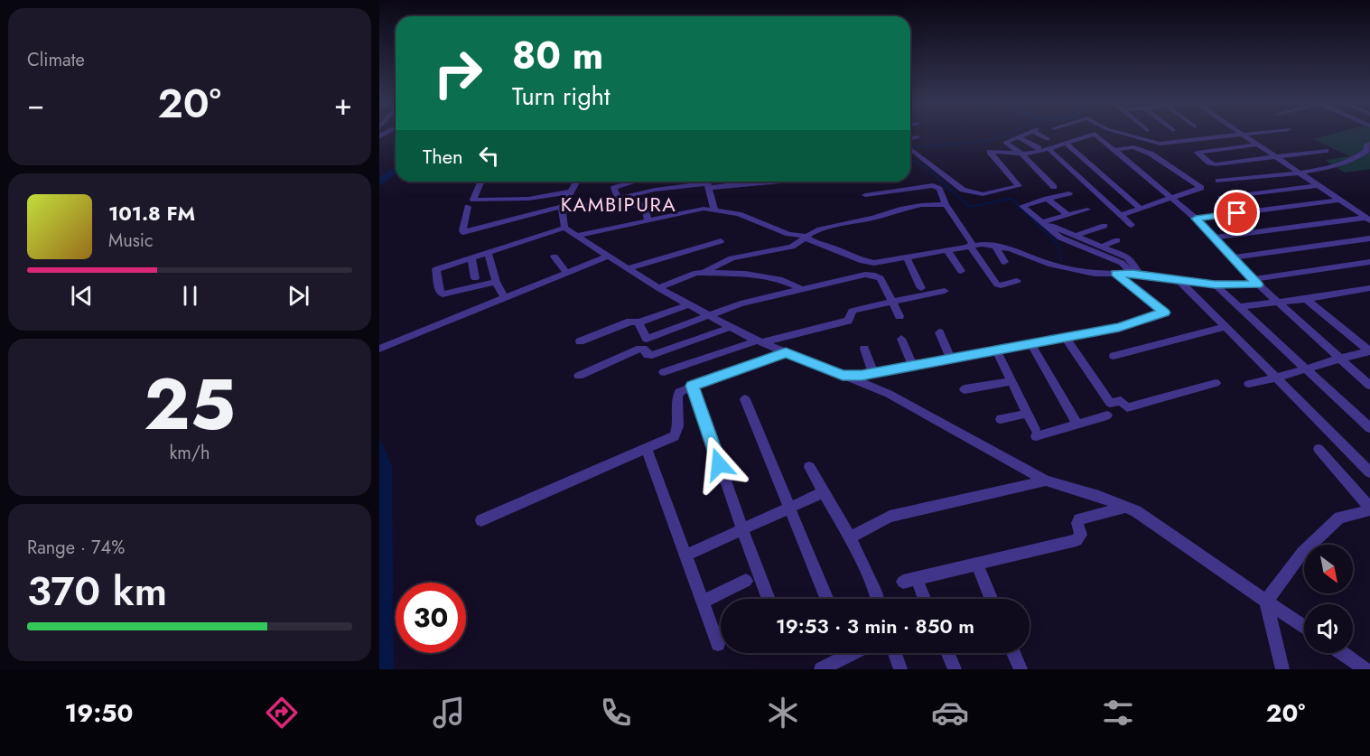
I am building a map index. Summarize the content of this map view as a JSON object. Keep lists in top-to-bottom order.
{
  "districts": ["KAMBIPURA"],
  "north": "bottom right",
  "page": {
    "tile": [
      "Climate",
      ["25", "km/h"],
      ["Range · 74%", "370 km"]
    ],
    "turn": ["80 m", "Turn right"],
    "heat": ["−", "20°", "+"],
    "then": "Then",
    "song": ["101.8 FM", "Music"],
    "limit": "30",
    "trip": "19:53 · 3 min · 850 m",
    "tabs": ["19:50", "20°"]
  }
}
